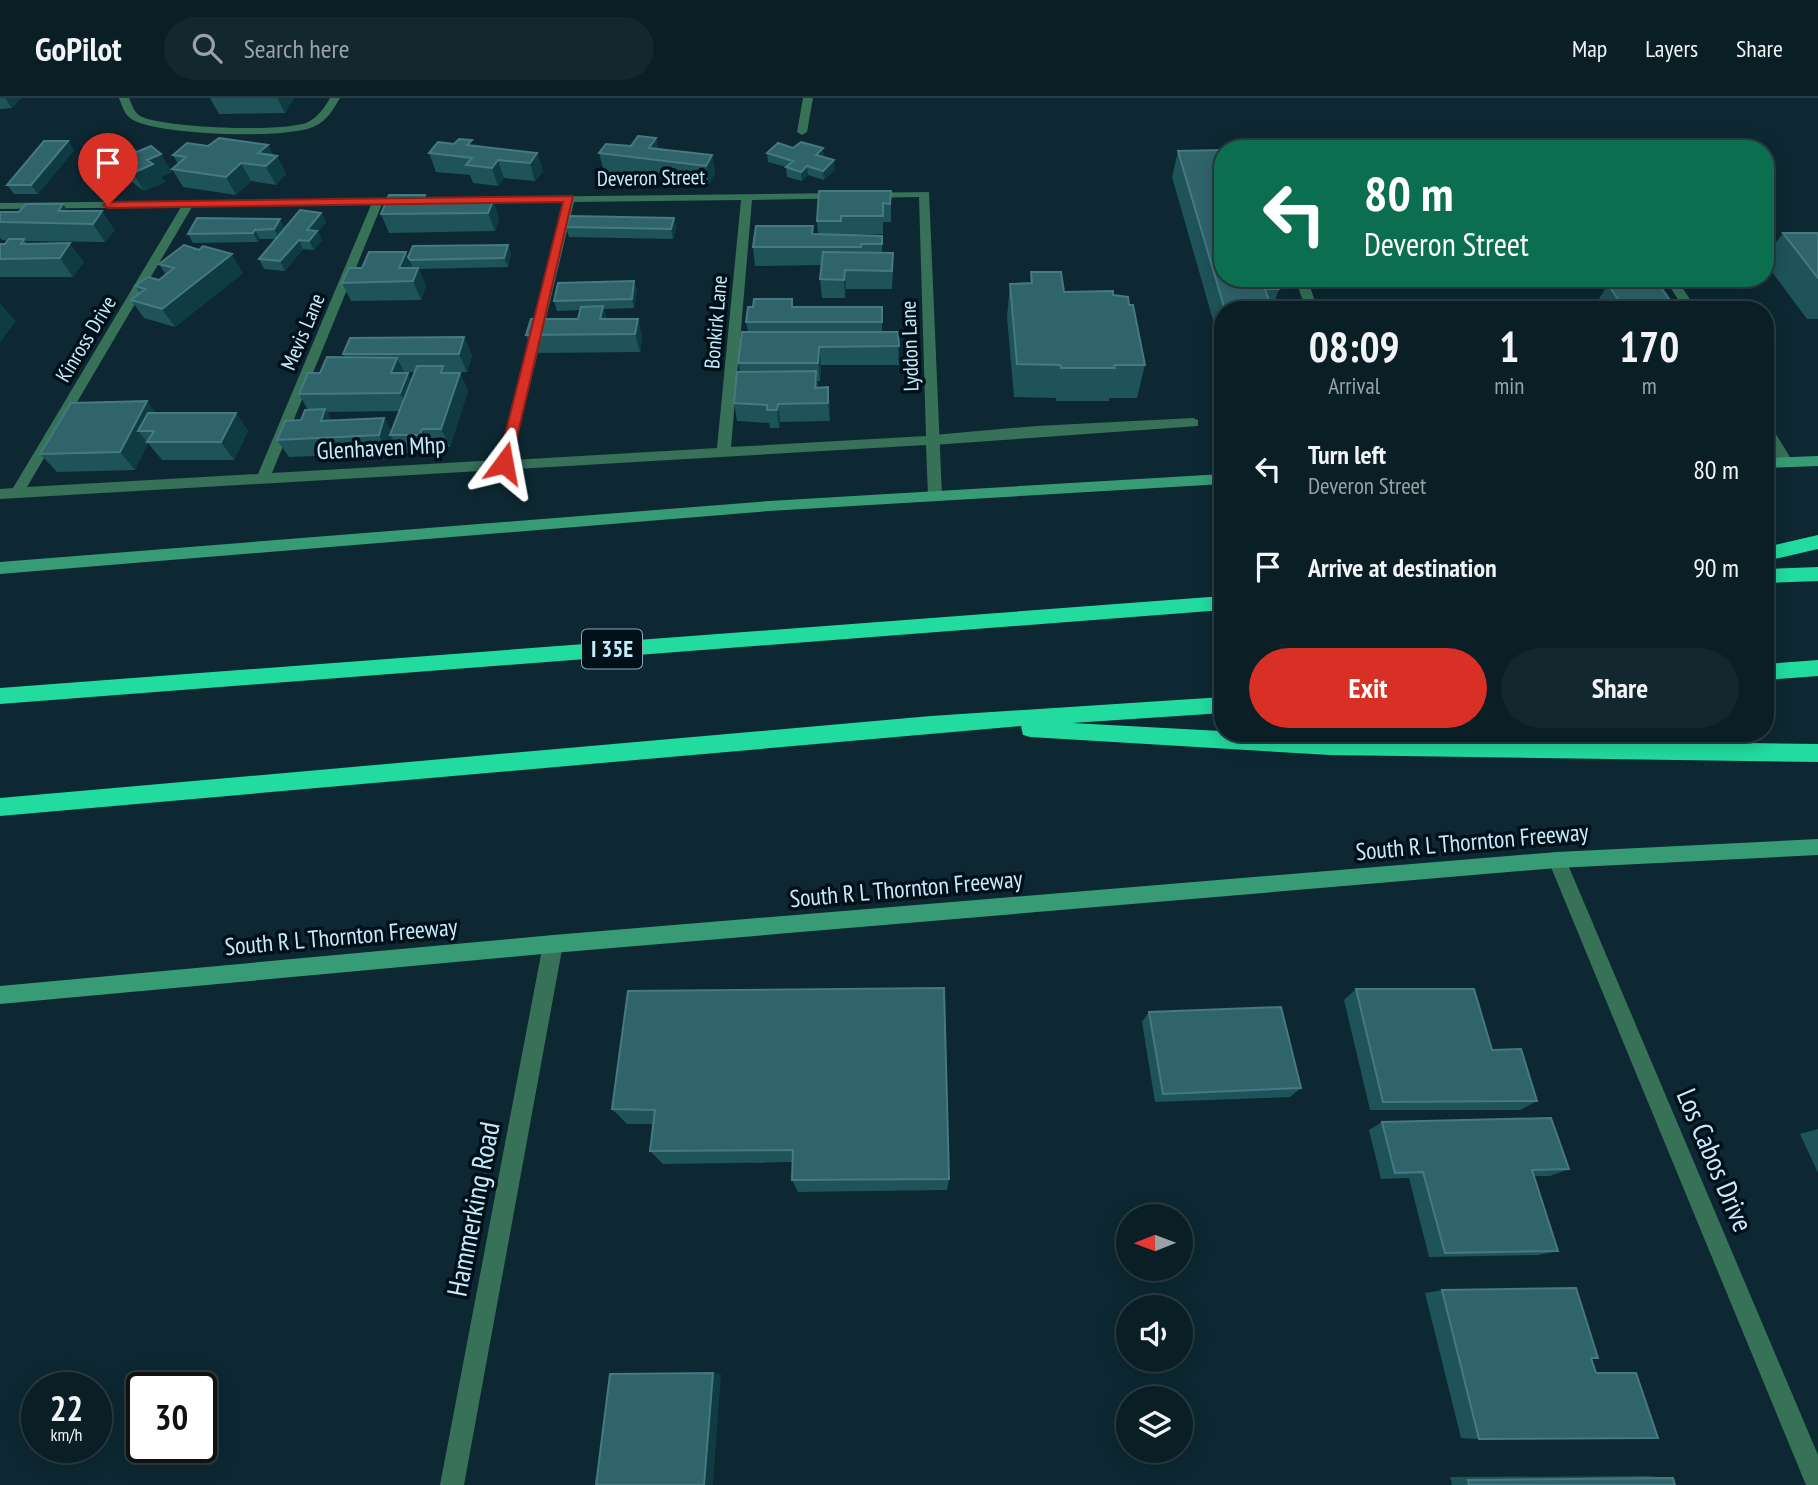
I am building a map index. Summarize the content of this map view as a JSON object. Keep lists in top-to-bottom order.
{
  "streets": {
    "highway": ["I 35E"],
    "main road": ["South R L Thornton Freeway"],
    "street": [
      "Deveron Street",
      "Bonkirk Lane",
      "Mevis Lane",
      "Kinross Drive",
      "Lyddon Lane",
      "Glenhaven Mhp",
      "Los Cabos Drive",
      "Hammerking Road"
    ]
  },
  "crossings": [
    ["Deveron Street", "Bonkirk Lane"],
    ["Deveron Street", "Mevis Lane"],
    ["Deveron Street", "Kinross Drive"],
    ["Deveron Street", "Lyddon Lane"],
    ["Bonkirk Lane", "Glenhaven Mhp"],
    ["Mevis Lane", "Glenhaven Mhp"],
    ["Kinross Drive", "Glenhaven Mhp"],
    ["Lyddon Lane", "Glenhaven Mhp"],
    ["South R L Thornton Freeway", "Los Cabos Drive"],
    ["South R L Thornton Freeway", "Hammerking Road"]
  ],
  "north": "left",
  "page": {
    "header": "GoPilot",
    "search": "Search here",
    "nav": ["Map", "Layers", "Share"],
    "turn": ["80 m", "Deveron Street"],
    "eta": [
      "08:09",
      "Arrival",
      "1",
      "min",
      "170",
      "m"
    ],
    "list": [
      {
        "name": "Turn left",
        "note": "Deveron Street",
        "value": "80 m"
      },
      {
        "name": "Arrive at destination",
        "value": "90 m"
      }
    ],
    "buttons": ["Exit", "Share"],
    "speed": "22 km/h",
    "limit": "30"
  }
}
